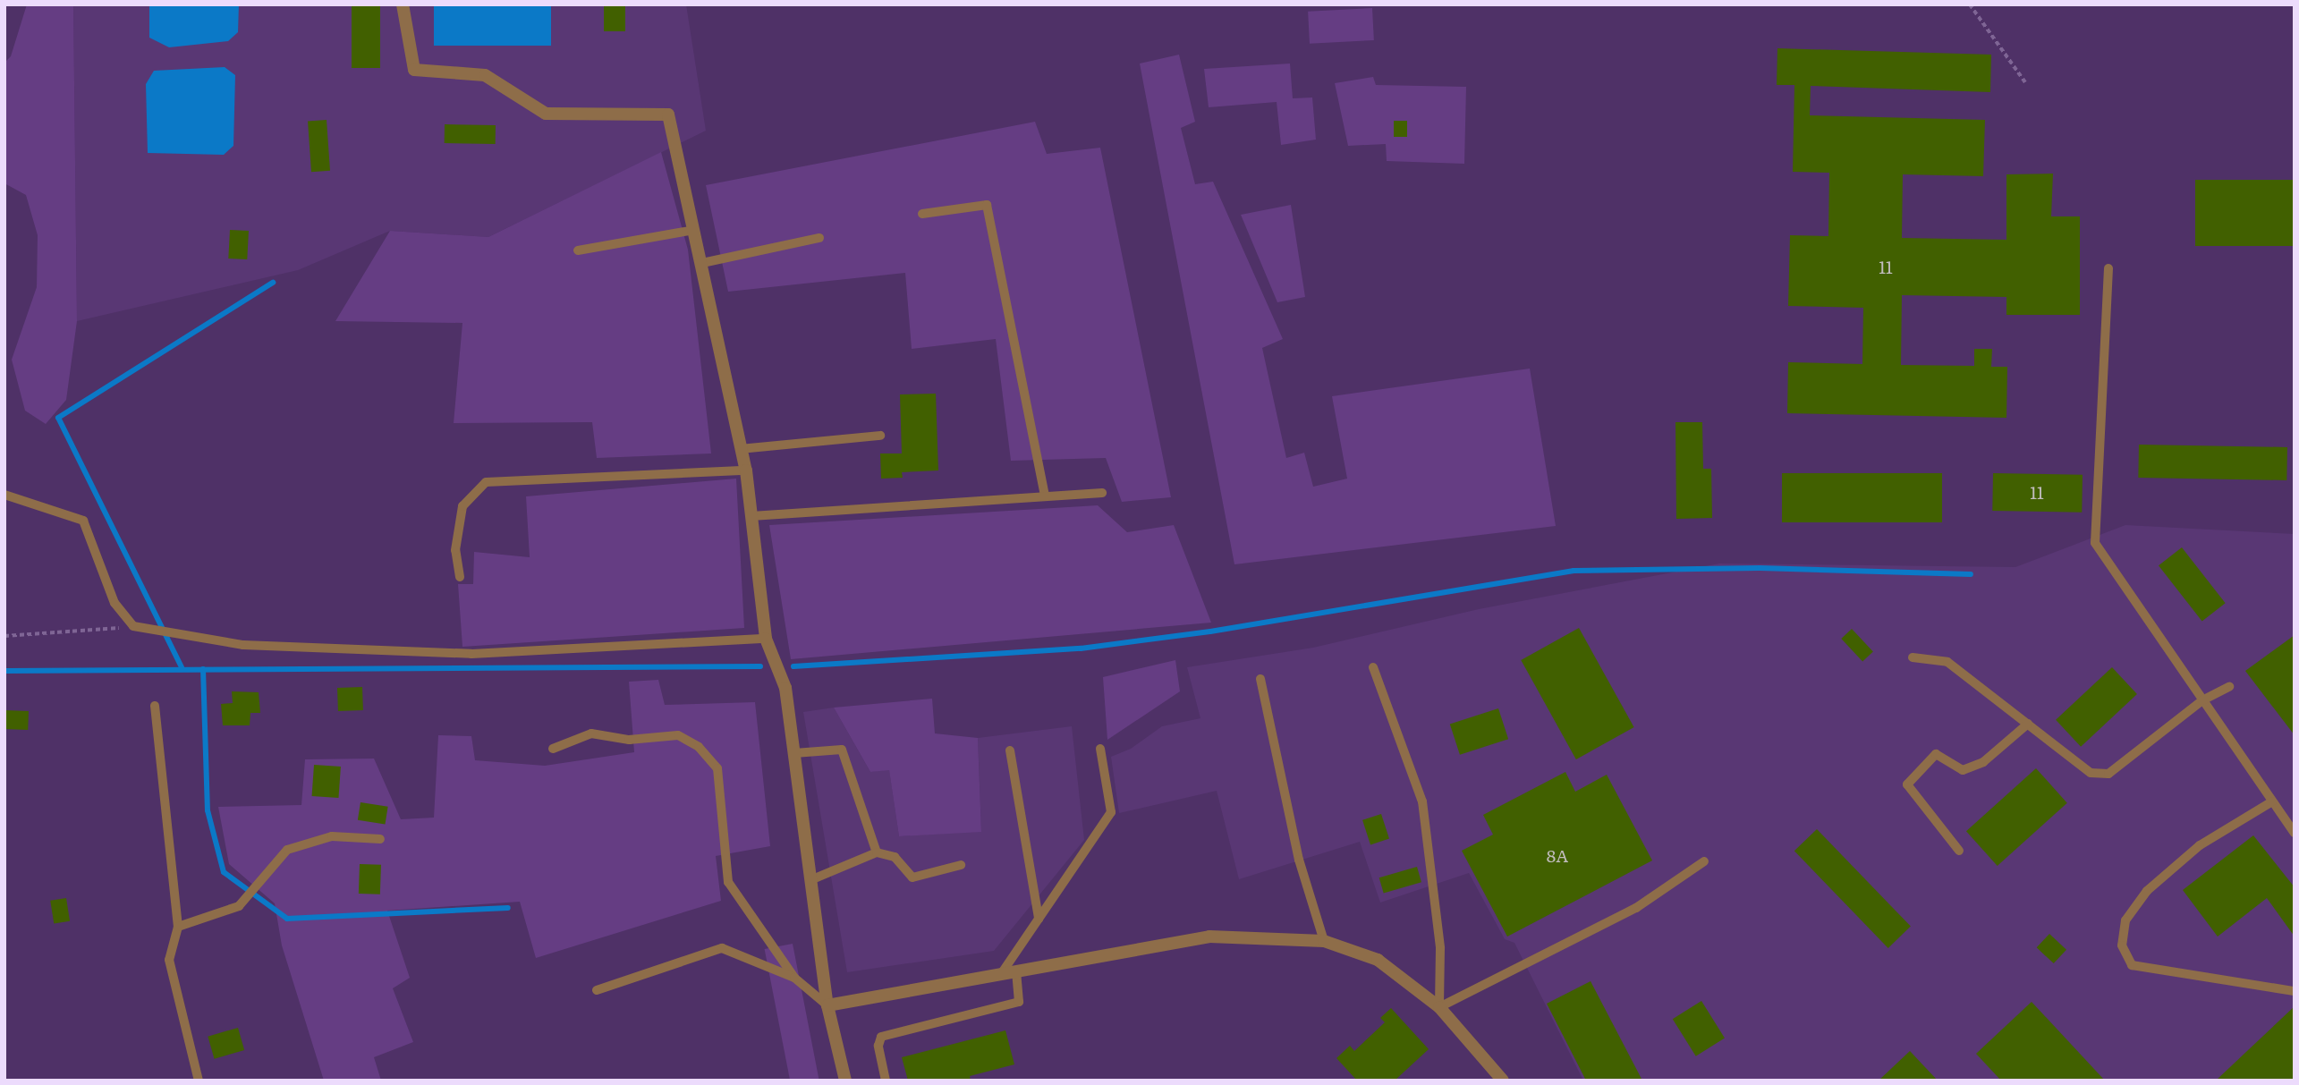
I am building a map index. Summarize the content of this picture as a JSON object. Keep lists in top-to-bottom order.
{
  "house_numbers": ["11", "11", "8А"]
}
